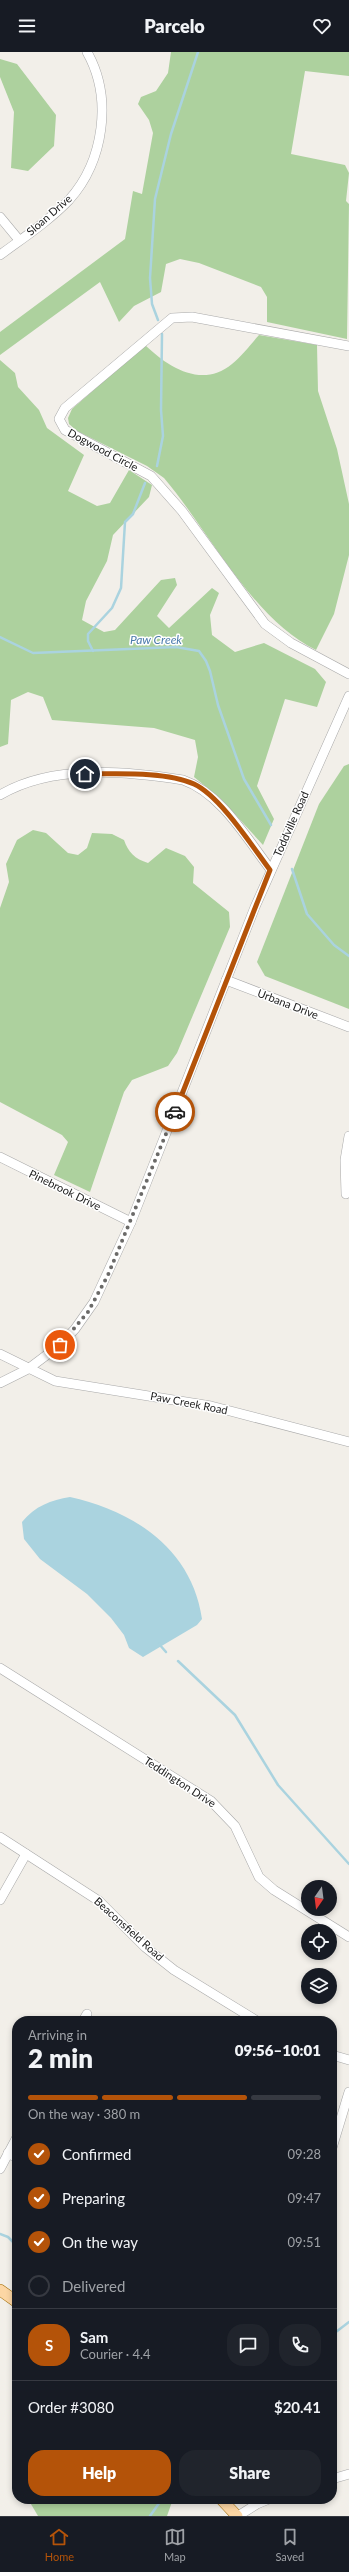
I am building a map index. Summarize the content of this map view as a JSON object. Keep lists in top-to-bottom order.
{
  "streets": {
    "street": [
      "Sloan Drive",
      "Dogwood Circle",
      "Toddville Road",
      "Urbana Drive",
      "Pinebrook Drive",
      "Paw Creek Road",
      "Teddington Drive",
      "Beaconsfield Road"
    ]
  },
  "crossings": [
    ["Toddville Road", "Urbana Drive"],
    ["Toddville Road", "Pinebrook Drive"],
    ["Toddville Road", "Paw Creek Road"]
  ],
  "water": ["Paw Creek"],
  "north": "bottom",
  "page": {
    "header": "Parcelo",
    "heading": ["2 min", "Arriving in", "09:56–10:01"],
    "panel": [
      "Sam",
      "Courier · 4.4",
      "Order #3080",
      "$20.41"
    ],
    "bar": "On the way · 380 m",
    "list": [
      ["Confirmed", "09:28"],
      ["Preparing", "09:47"],
      ["On the way", "09:51"],
      "Delivered"
    ],
    "round": "S",
    "buttons": ["Help", "Share"],
    "tabs": ["Home", "Map", "Saved"]
  }
}
